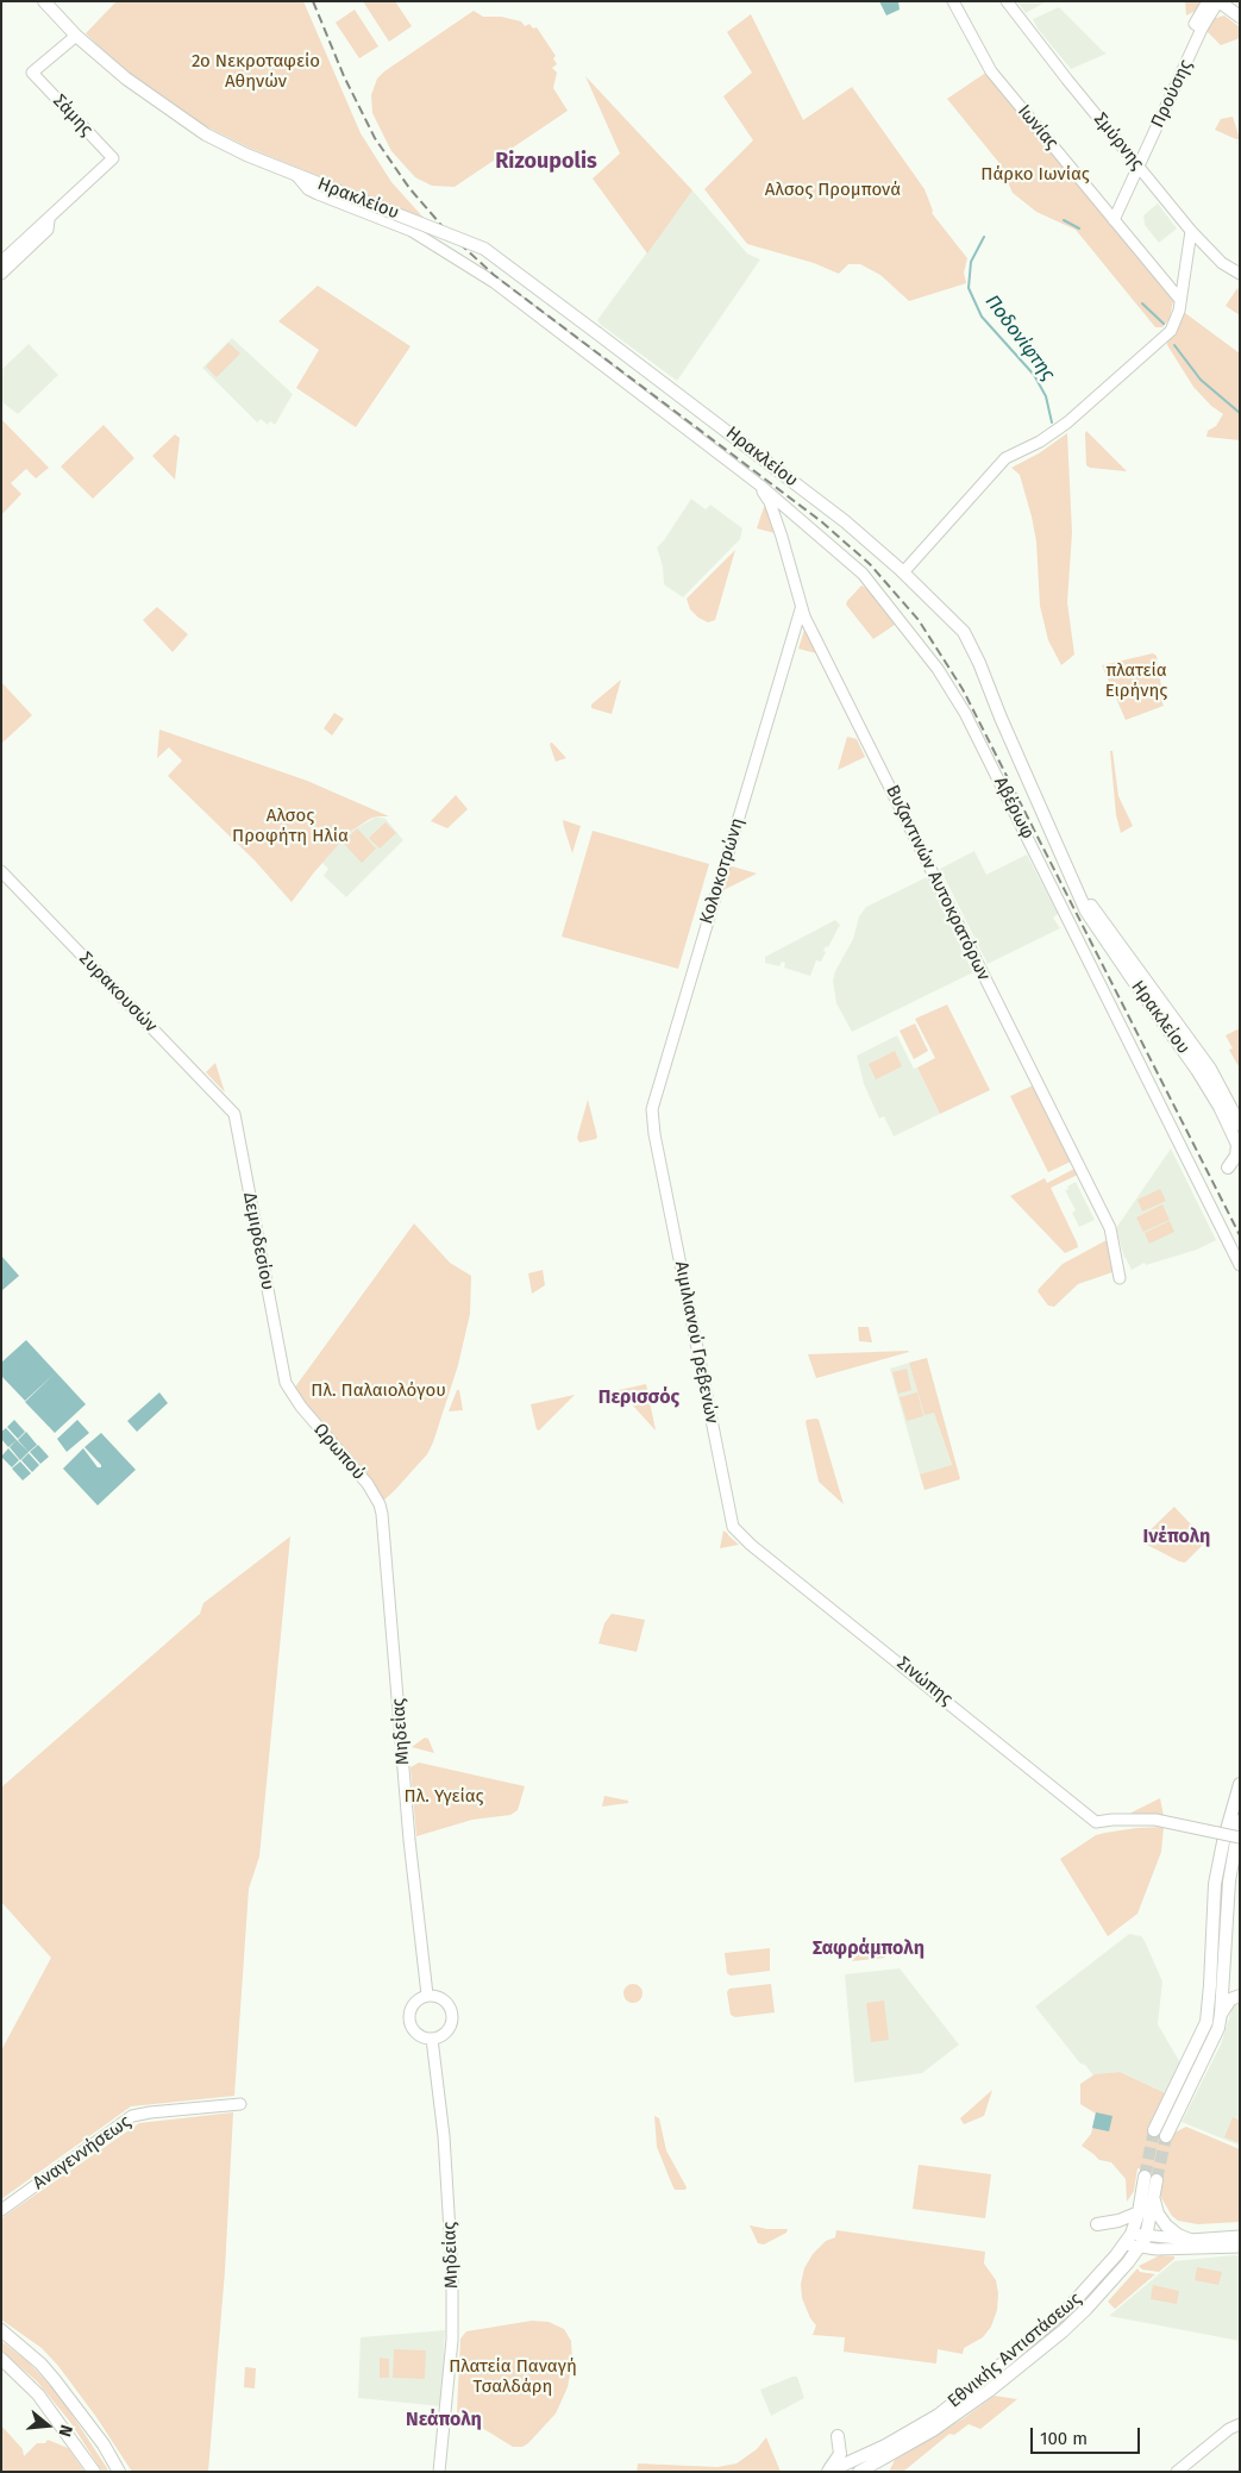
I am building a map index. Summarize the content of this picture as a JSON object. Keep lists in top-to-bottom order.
{
  "streets": {
    "main road": ["Ηρακλείου", "Εθνικής Αντιστάσεως"],
    "street": [
      "Προύσης",
      "Σάμης",
      "Ιωνίας",
      "Σμύρνης",
      "Αβέρωφ",
      "Κολοκοτρώνη",
      "Βυζαντινών Αυτοκρατόρων",
      "Συρακουσών",
      "Δεμιρδεσίου",
      "Αιμιλιανού Γρεβενών",
      "Ωρωπού",
      "Σινώπης",
      "Μηδείας",
      "Αναγεννήσεως"
    ]
  },
  "crossings": [
    ["Προύσης", "Ιωνίας"],
    ["Προύσης", "Σμύρνης"],
    ["Σάμης", "Ηρακλείου"],
    ["Ηρακλείου", "Αβέρωφ"],
    ["Ηρακλείου", "Βυζαντινών Αυτοκρατόρων"],
    ["Αβέρωφ", "Βυζαντινών Αυτοκρατόρων"],
    ["Κολοκοτρώνη", "Βυζαντινών Αυτοκρατόρων"],
    ["Κολοκοτρώνη", "Αιμιλιανού Γρεβενών"],
    ["Συρακουσών", "Δεμιρδεσίου"],
    ["Δεμιρδεσίου", "Ωρωπού"],
    ["Αιμιλιανού Γρεβενών", "Σινώπης"],
    ["Ωρωπού", "Μηδείας"]
  ],
  "districts": [
    "Rizoupolis",
    "Περισσός",
    "Ινέπολη",
    "Σαφράμπολη",
    "Νεάπολη"
  ],
  "water": ["Ποδονίφτης"],
  "parks": [
    "2ο Νεκροταφείο Αθηνών",
    "Πάρκο Ιωνίας",
    "Αλσος Προμπονά",
    "πλατεία Ειρήνης",
    "Αλσος Προφήτη Ηλία",
    "Πλ. Παλαιολόγου",
    "Πλ. Υγείας",
    "Πλατεία Παναγή Τσαλδάρη"
  ],
  "scale_bar": "100 m",
  "north": "right"
}
